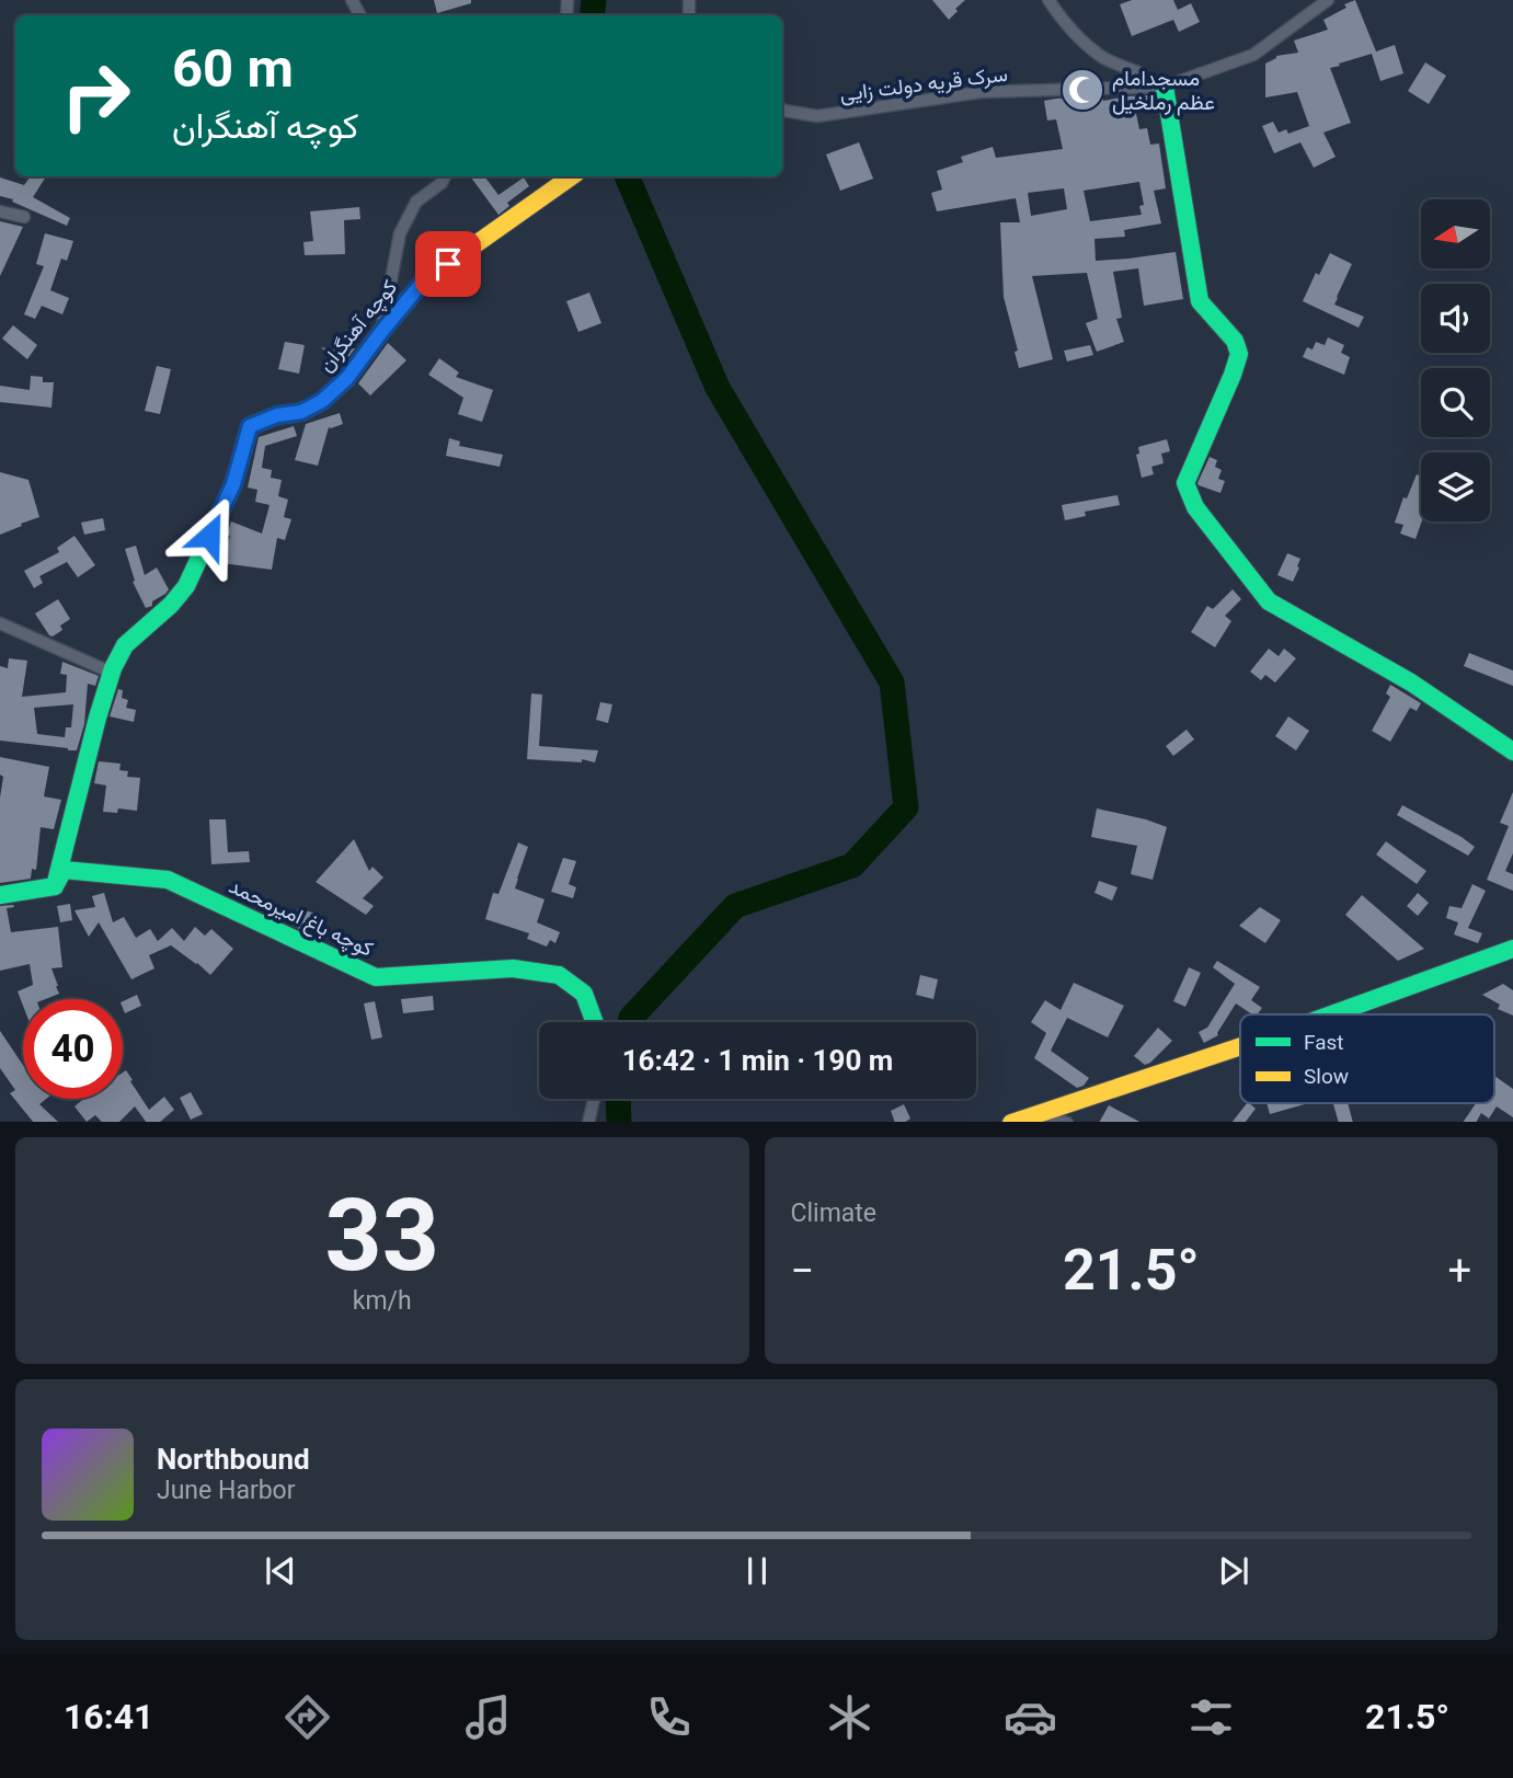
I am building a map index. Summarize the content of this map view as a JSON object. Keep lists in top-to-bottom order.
{
  "streets": {
    "main road": ["کوچه آهنگران", "کوچه باغ امیرمحمد"],
    "street": ["سرک قریه دولت زایی"]
  },
  "crossings": [
    ["کوچه آهنگران", "کوچه باغ امیرمحمد"]
  ],
  "places": {
    "mosque": ["مسجدامام عظم رملخیل"]
  },
  "legend": ["Fast", "Slow"],
  "north": "left",
  "page": {
    "turn": ["60 m", "کوچه آهنگران"],
    "limit": "40",
    "trip": "16:42 · 1 min · 190 m",
    "tile": [
      ["33", "km/h"],
      "Climate"
    ],
    "heat": ["−", "21.5°", "+"],
    "song": ["Northbound", "June Harbor"],
    "tabs": ["16:41", "21.5°"]
  }
}
